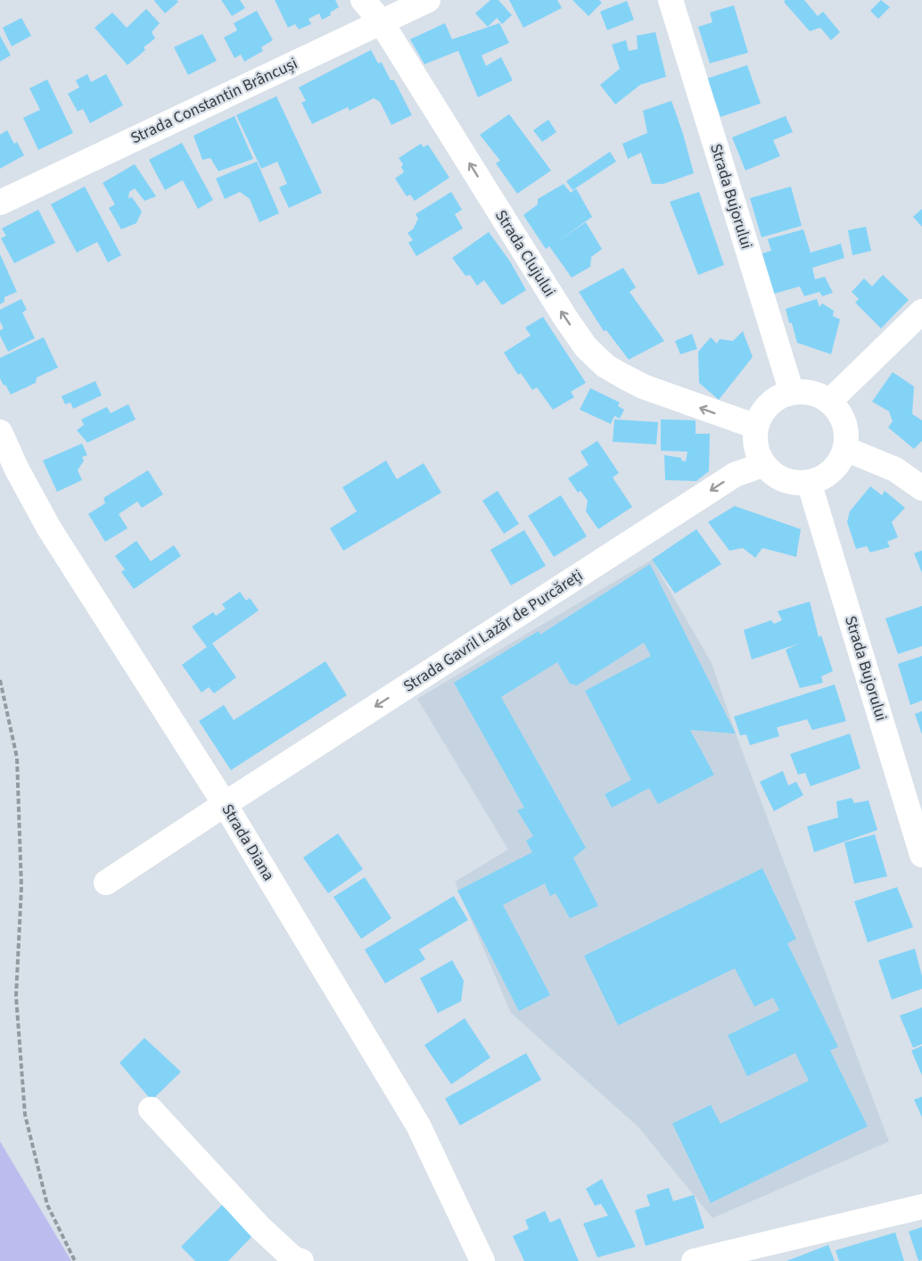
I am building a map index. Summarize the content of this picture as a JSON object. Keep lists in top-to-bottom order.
{
  "streets": {
    "street": [
      "Strada Constantin Brâncuși",
      "Strada Bujorului",
      "Strada Clujului",
      "Strada Gavril Lazăr de Purcăreți",
      "Strada Diana"
    ]
  },
  "crossings": [
    ["Strada Constantin Brâncuși", "Strada Clujului"],
    ["Strada Bujorului", "Strada Clujului"],
    ["Strada Bujorului", "Strada Gavril Lazăr de Purcăreți"],
    ["Strada Clujului", "Strada Gavril Lazăr de Purcăreți"],
    ["Strada Gavril Lazăr de Purcăreți", "Strada Diana"]
  ],
  "one_way": ["Strada Clujului", "Strada Gavril Lazăr de Purcăreți"]
}
